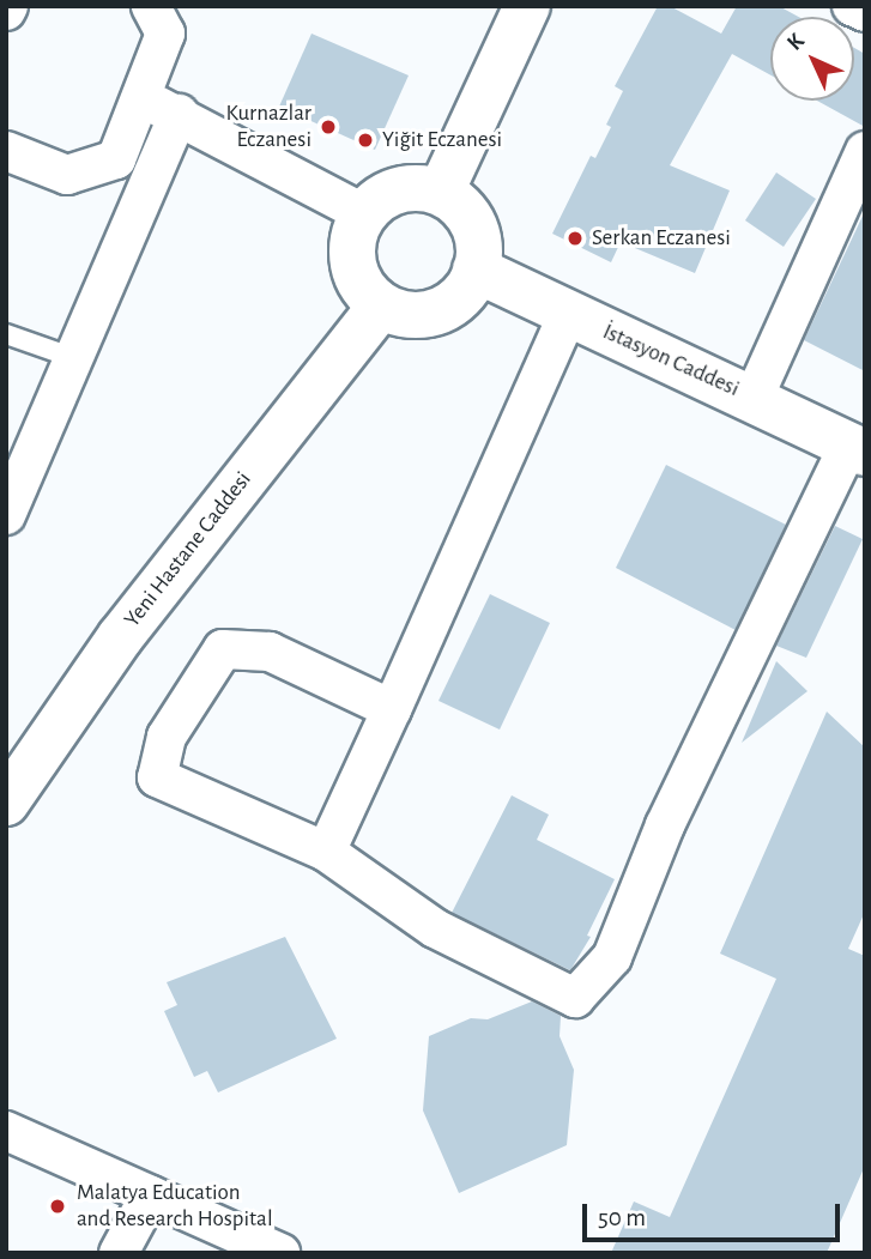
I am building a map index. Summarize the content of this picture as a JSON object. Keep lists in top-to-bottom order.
{
  "streets": {
    "main road": ["İstasyon Caddesi", "Yeni Hastane Caddesi"]
  },
  "crossings": [
    ["İstasyon Caddesi", "Yeni Hastane Caddesi"]
  ],
  "places": [
    "Kurnazlar Eczanesi",
    "Yiğit Eczanesi",
    "Serkan Eczanesi",
    "Malatya Education and Research Hospital"
  ],
  "scale_bar": "50 m",
  "north": "top left"
}
